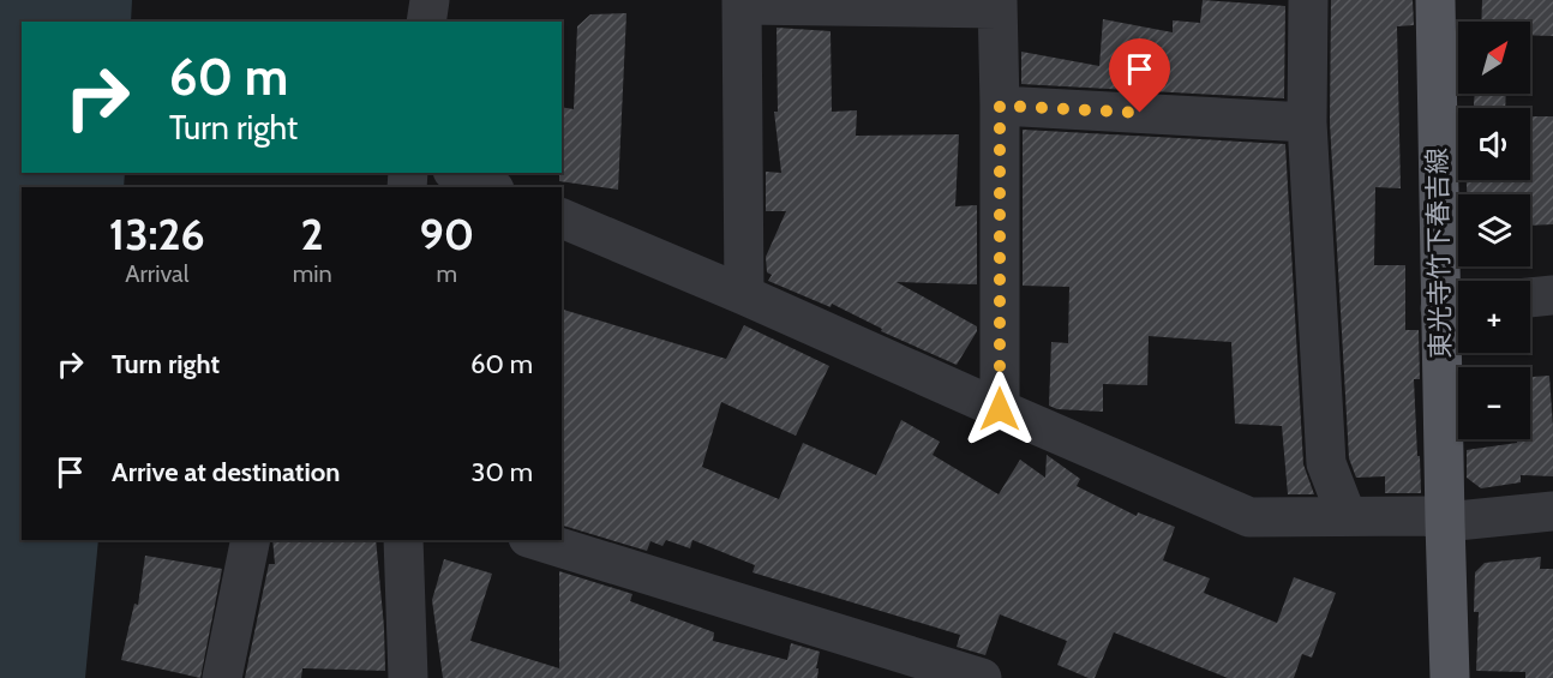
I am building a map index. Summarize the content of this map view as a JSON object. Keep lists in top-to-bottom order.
{
  "streets": {
    "main road": ["東光寺竹下春吉線"]
  },
  "north": "top right",
  "page": {
    "map_buttons": ["+", "−"],
    "turn": ["60 m", "Turn right"],
    "eta": [
      "13:26",
      "Arrival",
      "2",
      "min",
      "90",
      "m"
    ],
    "list": [
      {
        "name": "Turn right",
        "value": "60 m"
      },
      {
        "name": "Arrive at destination",
        "value": "30 m"
      }
    ]
  }
}
